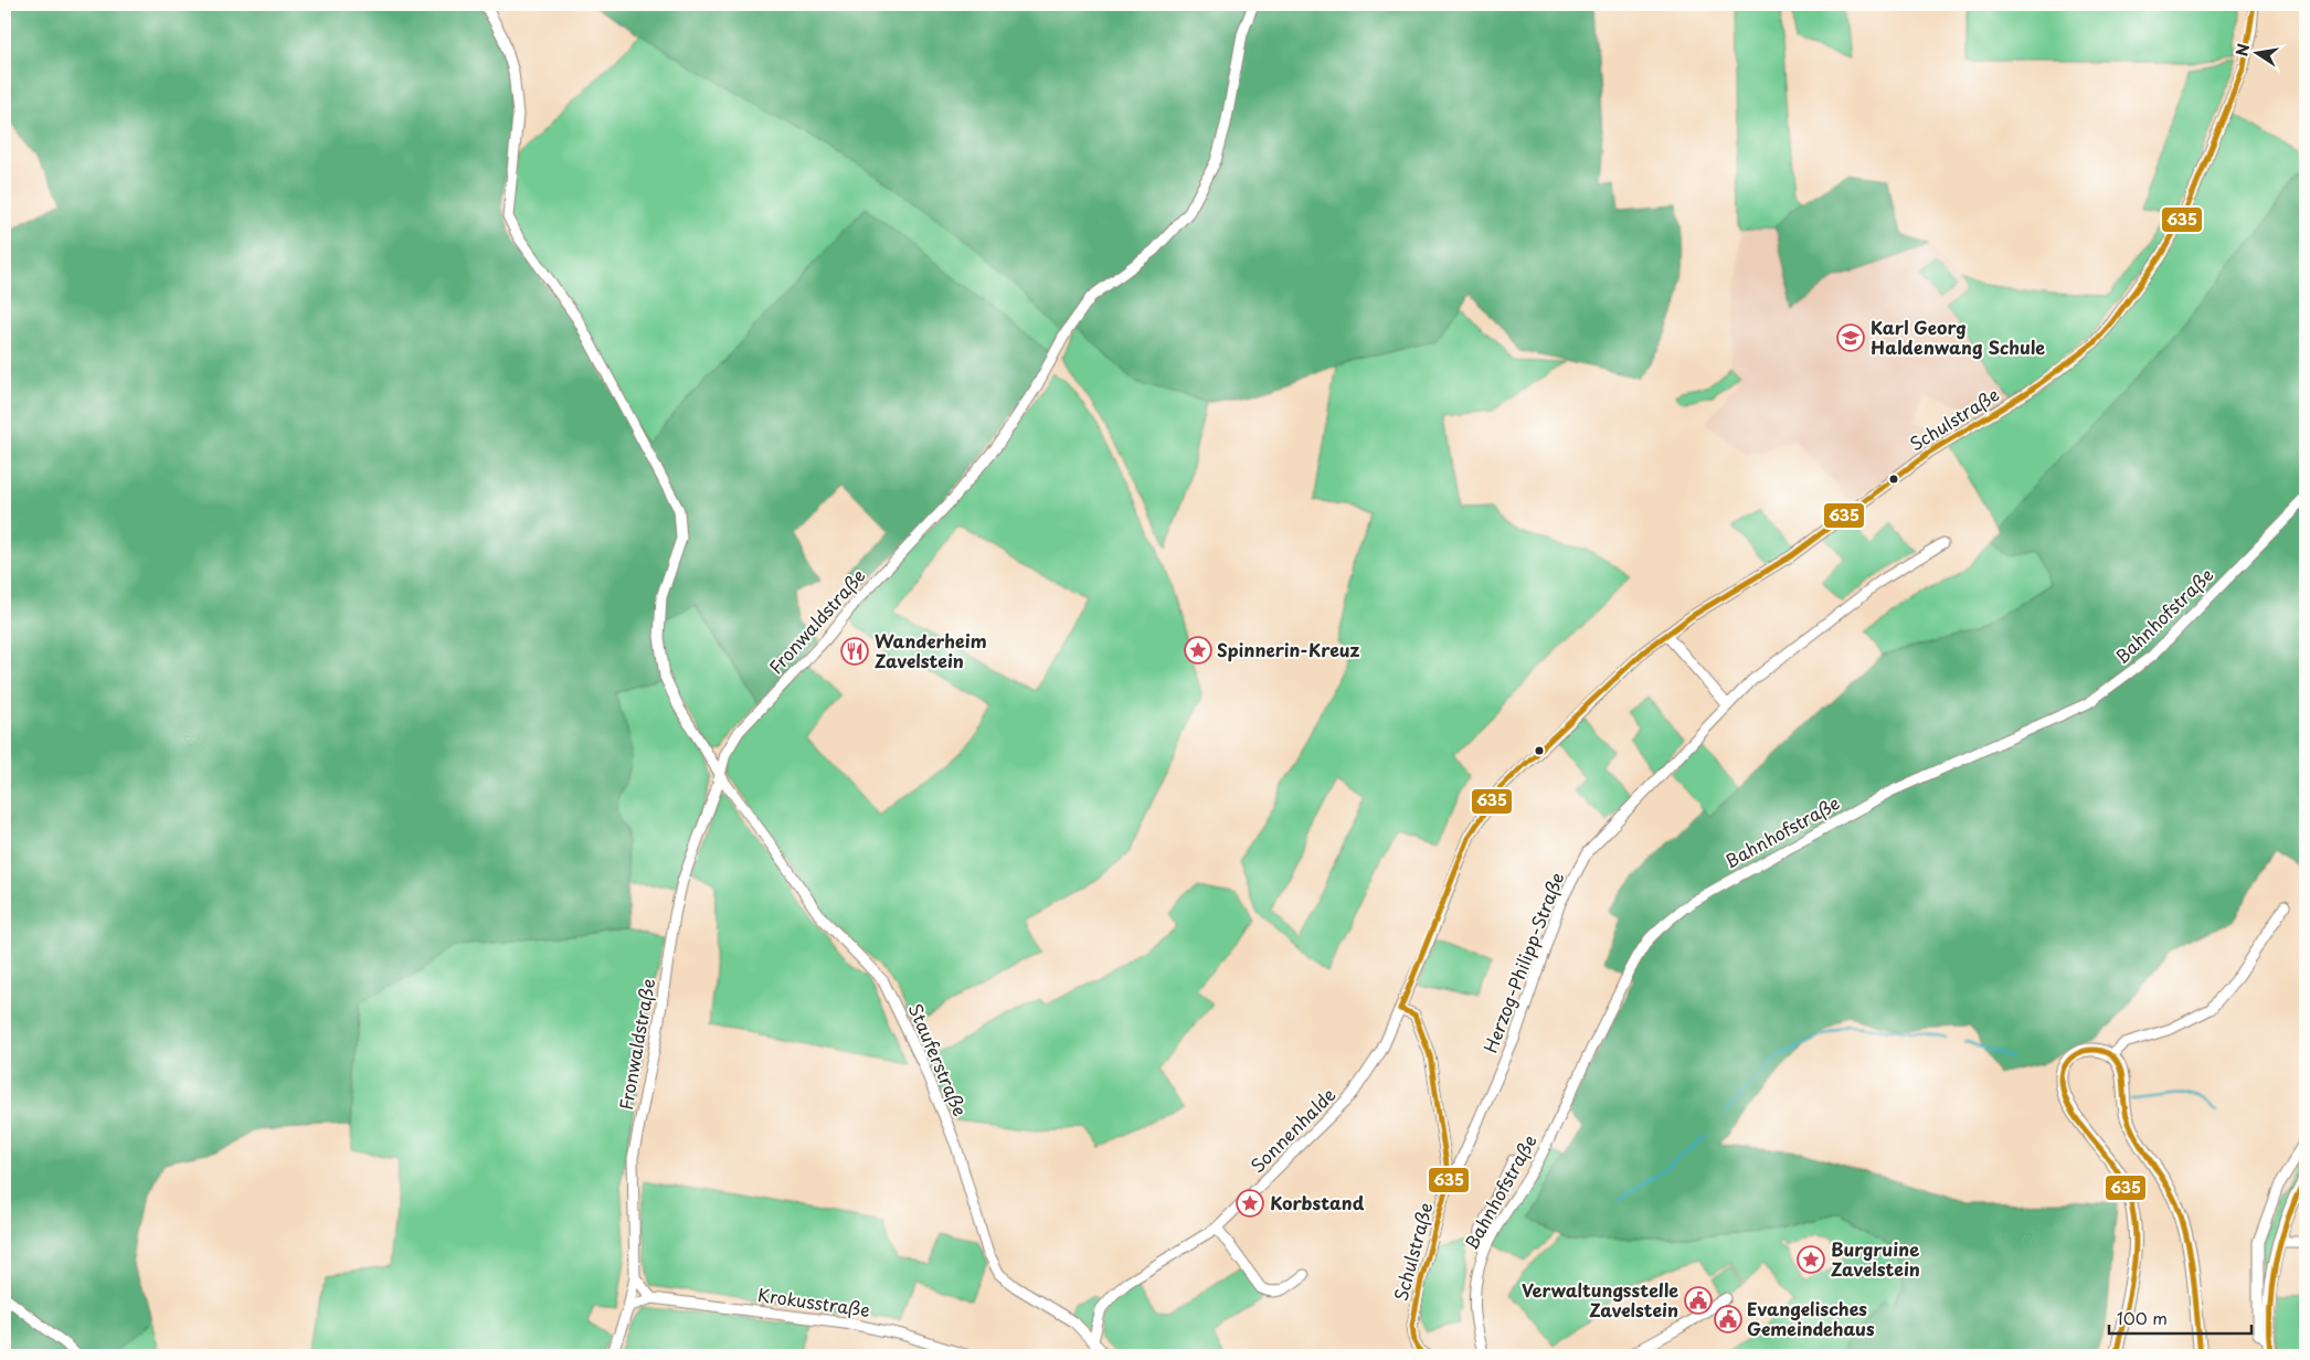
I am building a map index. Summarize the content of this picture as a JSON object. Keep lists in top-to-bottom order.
{
  "streets": {
    "street": [
      "Schulstraße",
      "Bahnhofstraße",
      "Fronwaldstraße",
      "Herzog-Philipp-Straße",
      "Stauferstraße",
      "Sonnenhalde",
      "Krokusstraße"
    ]
  },
  "crossings": [
    ["Schulstraße", "Herzog-Philipp-Straße"],
    ["Schulstraße", "Sonnenhalde"],
    ["Fronwaldstraße", "Stauferstraße"],
    ["Fronwaldstraße", "Krokusstraße"],
    ["Stauferstraße", "Sonnenhalde"]
  ],
  "places": {
    "school or university": ["Karl Georg Haldenwang Schule"],
    "place": ["Spinnerin-Kreuz", "Korbstand", "Burgruine Zavelstein"],
    "restaurant": ["Wanderheim Zavelstein"],
    "public building": ["Verwaltungsstelle Zavelstein", "Evangelisches Gemeindehaus"]
  },
  "lines": ["transit line 635"],
  "scale_bar": "100 m",
  "north": "left"
}
